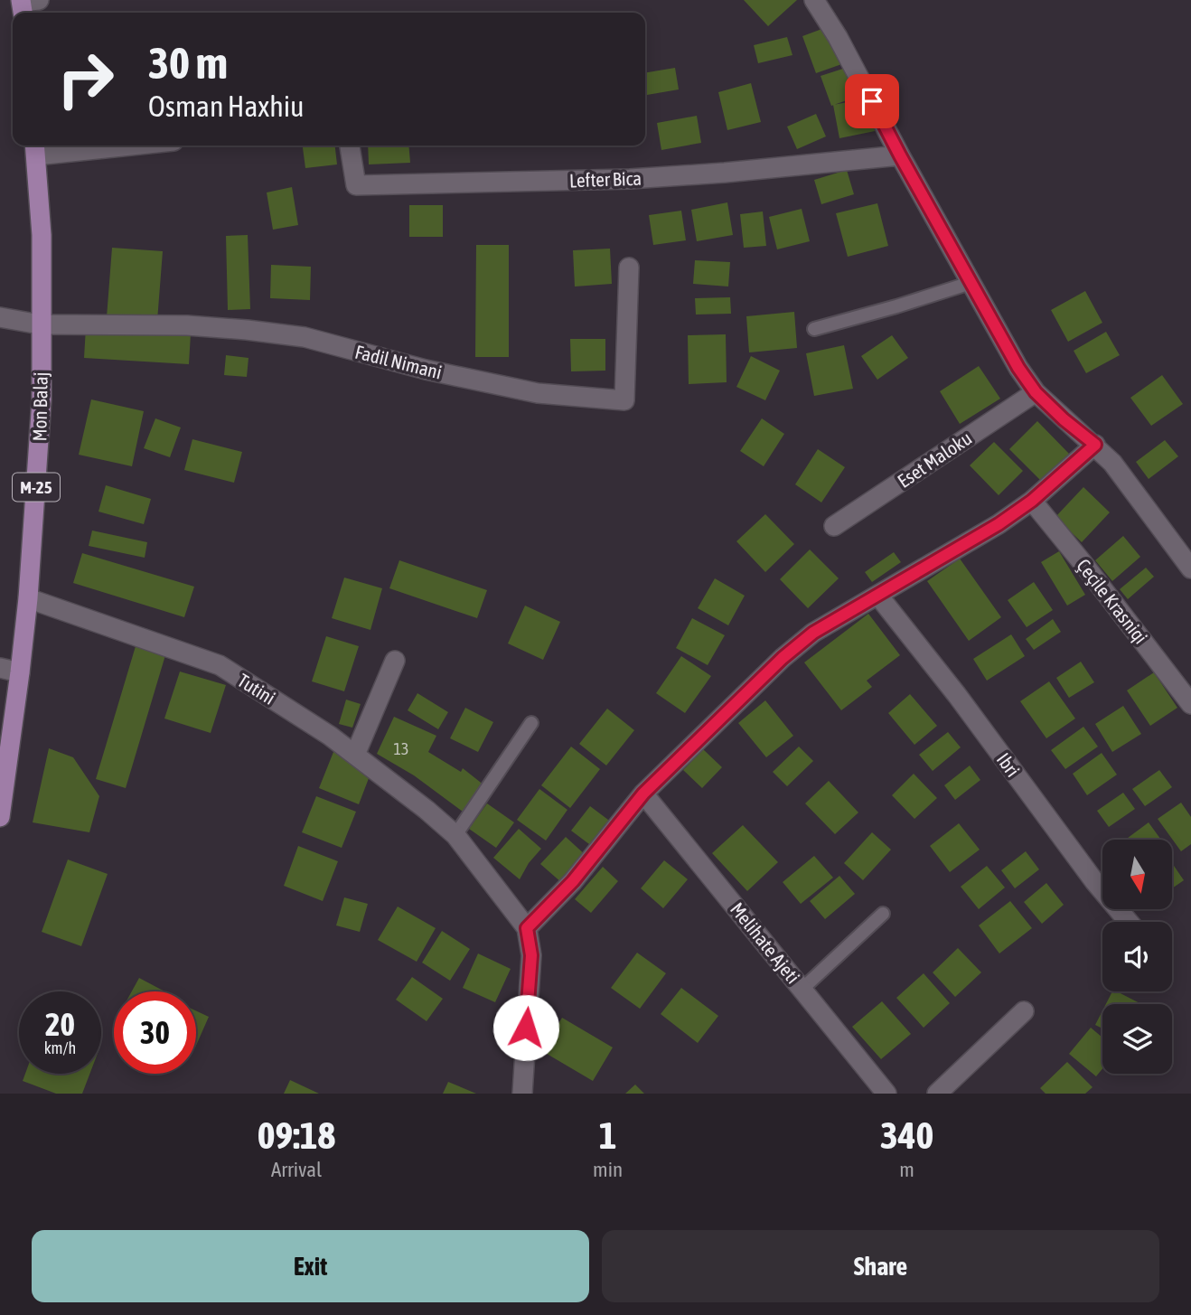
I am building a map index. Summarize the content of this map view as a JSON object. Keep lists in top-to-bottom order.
{
  "streets": {
    "main road": ["Mon Balaj", "M-25"],
    "street": [
      "Lefter Bica",
      "Fadil Nimani",
      "Eset Maloku",
      "Çeçile Krasniqi",
      "Tutini",
      "Ibri",
      "Melihate Ajeti"
    ]
  },
  "crossings": [
    ["Fadil Nimani", "Mon Balaj"],
    ["Mon Balaj", "Tutini"]
  ],
  "house_numbers": ["13"],
  "north": "bottom",
  "page": {
    "turn": ["30 m", "Osman Haxhiu"],
    "speed": "20 km/h",
    "limit": "30",
    "eta": [
      "09:18",
      "Arrival",
      "1",
      "min",
      "340",
      "m"
    ],
    "buttons": ["Exit", "Share"]
  }
}
